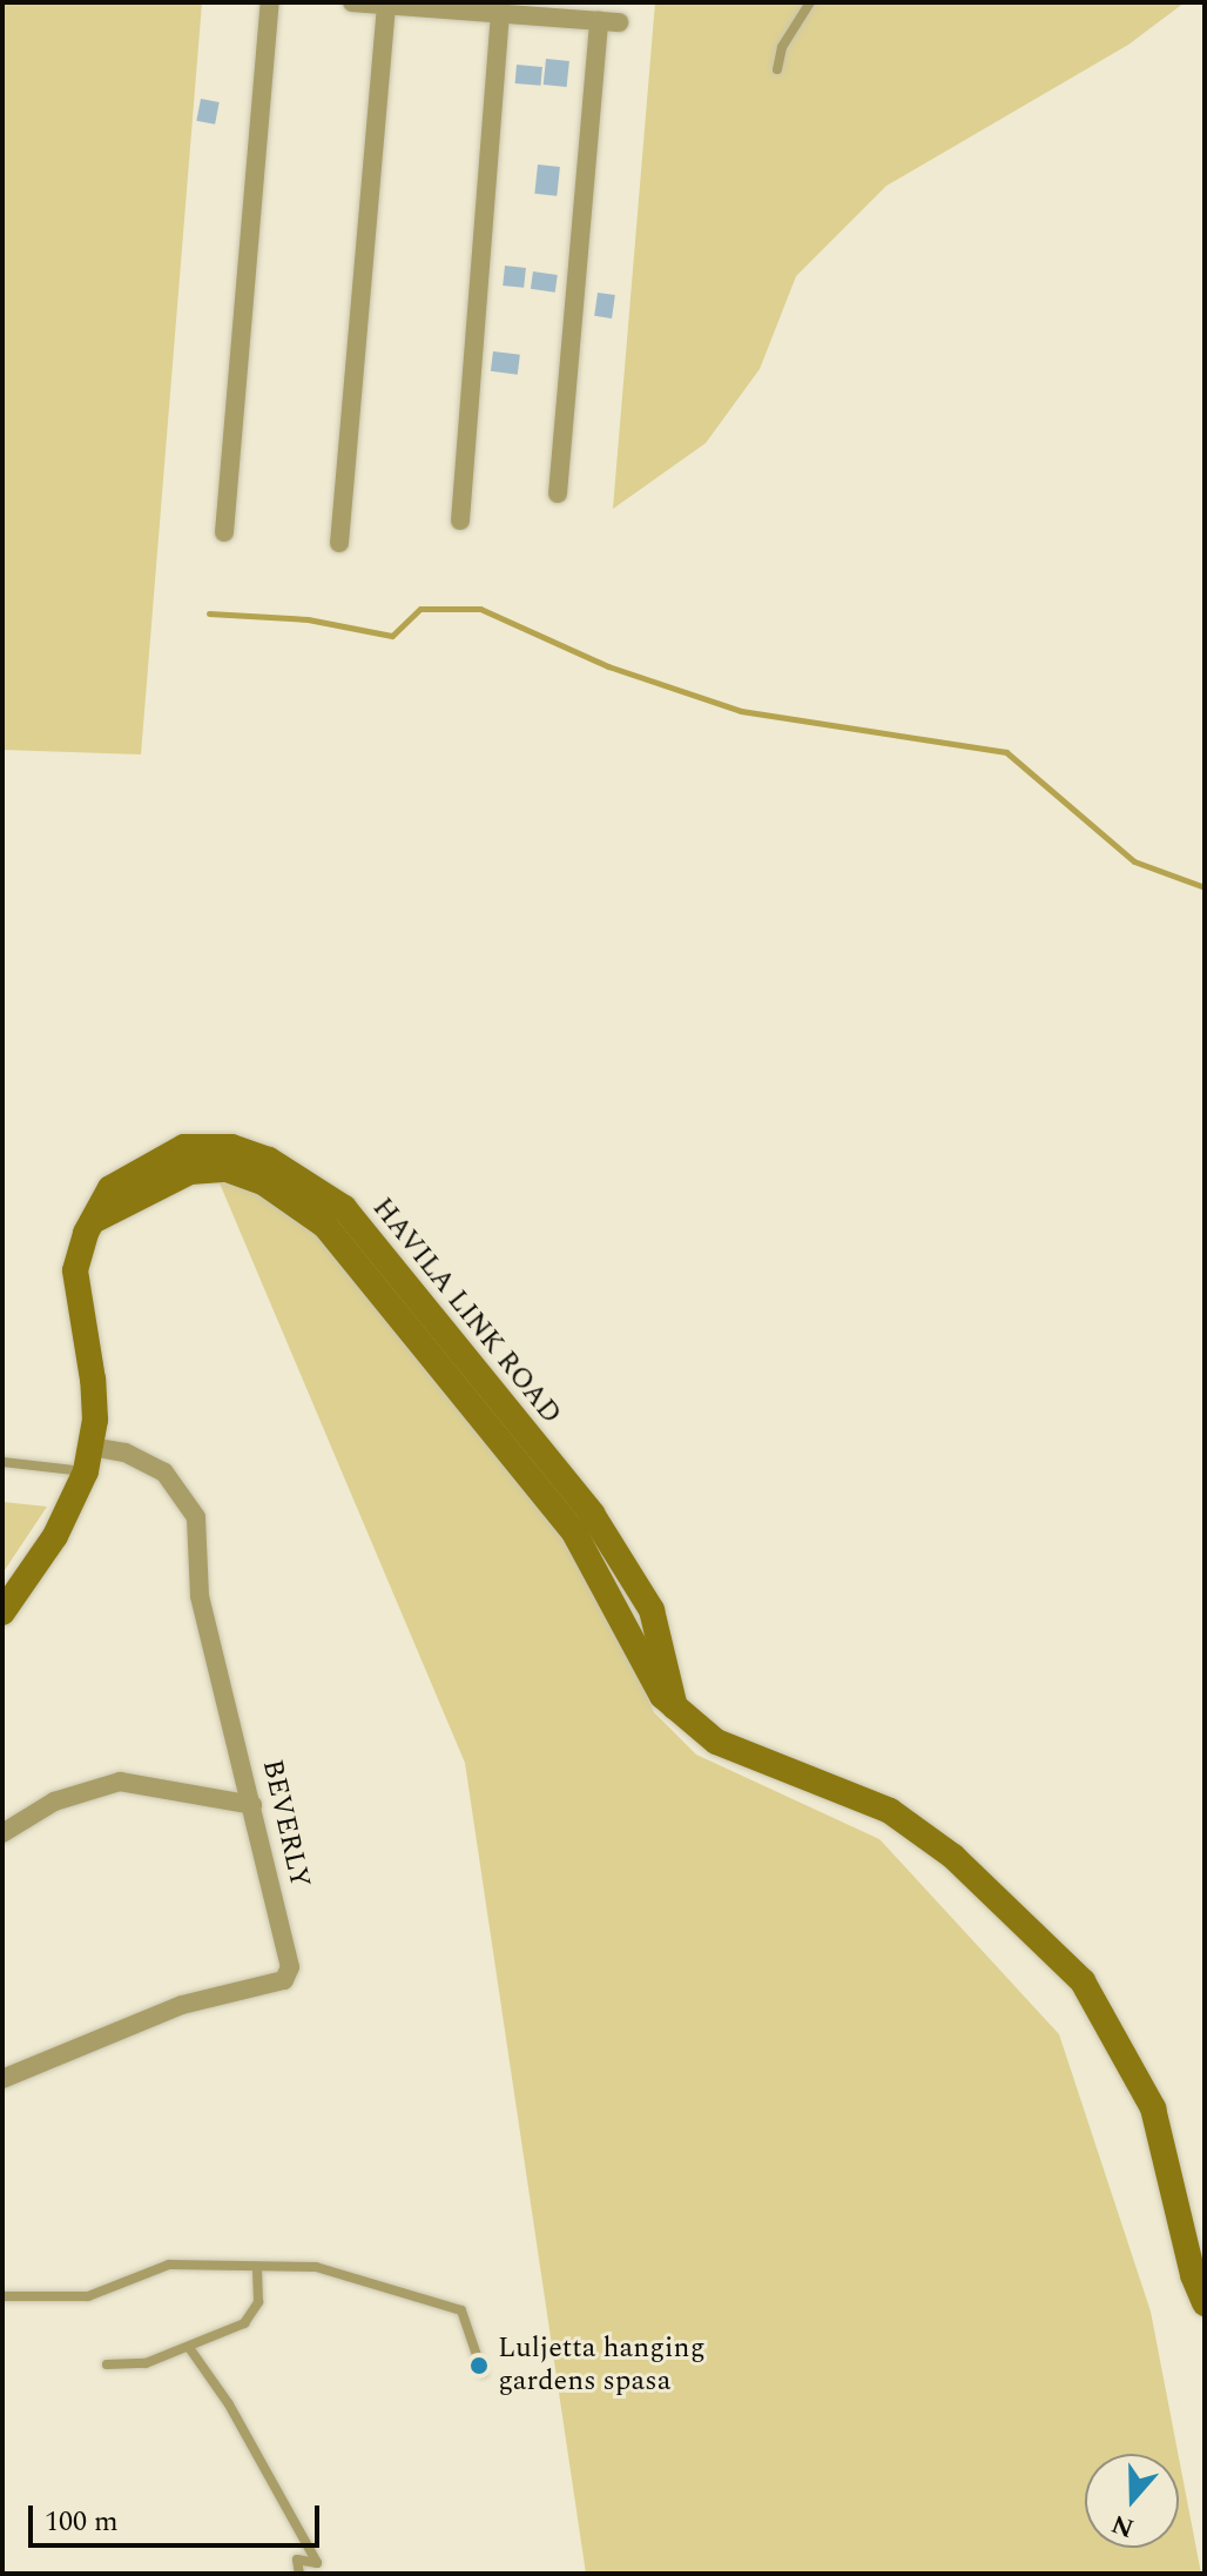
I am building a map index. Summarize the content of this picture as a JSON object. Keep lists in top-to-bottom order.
{
  "streets": {
    "street": ["HAVILA LINK ROAD", "BEVERLY"]
  },
  "crossings": [
    ["HAVILA LINK ROAD", "BEVERLY"]
  ],
  "places": ["Luljetta hanging gardens spasa"],
  "scale_bar": "100 m",
  "north": "bottom"
}
